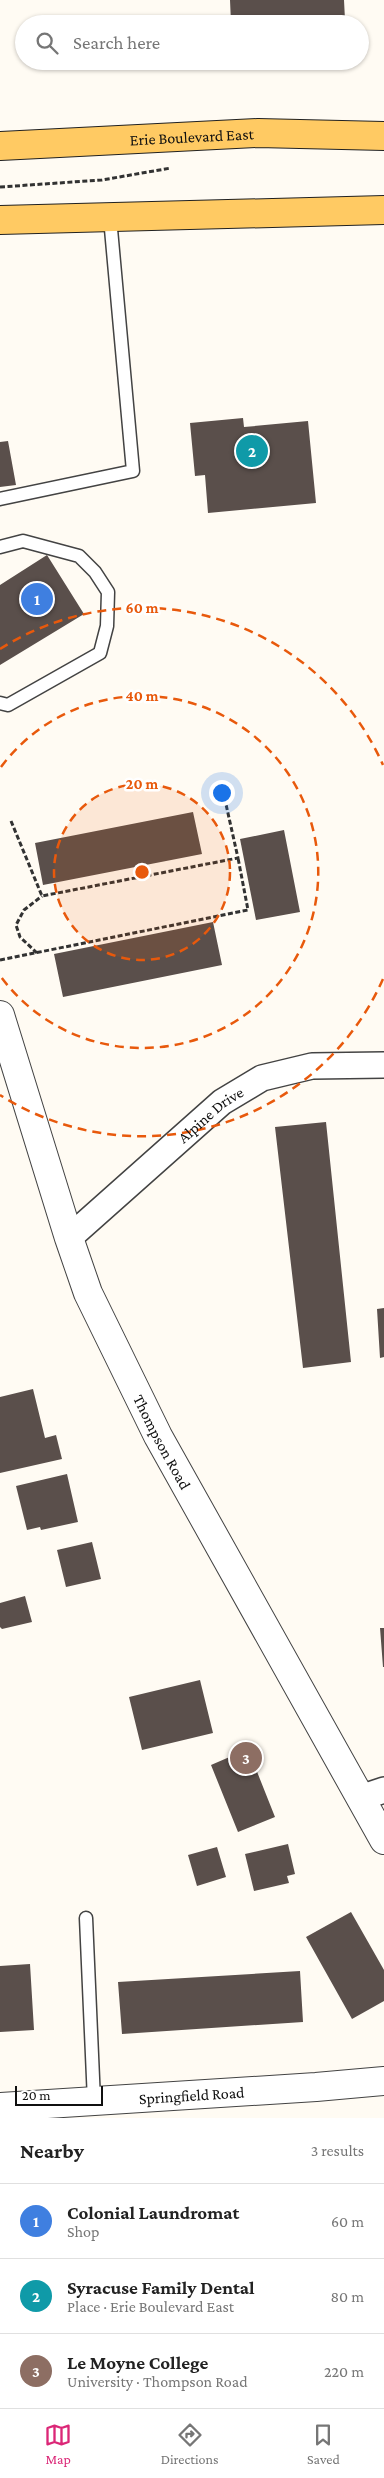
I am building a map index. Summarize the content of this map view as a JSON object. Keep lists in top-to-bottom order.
{
  "streets": {
    "main road": ["Erie Boulevard East"],
    "street": ["Alpine Drive", "Thompson Road", "Springfield Road"]
  },
  "crossings": [
    ["Alpine Drive", "Thompson Road"]
  ],
  "scale_bar": "20 m",
  "page": {
    "search": "Search here",
    "pins": ["2", "1", "3"],
    "scale": "20 m",
    "heading": ["Nearby", "3 results"],
    "list": [
      {
        "mark": "1",
        "name": "Colonial Laundromat",
        "note": "Shop",
        "value": "60 m"
      },
      {
        "mark": "2",
        "name": "Syracuse Family Dental",
        "note": "Place · Erie Boulevard East",
        "value": "80 m"
      },
      {
        "mark": "3",
        "name": "Le Moyne College",
        "note": "University · Thompson Road",
        "value": "220 m"
      }
    ],
    "nav": ["Map", "Directions", "Saved"]
  },
  "rings": ["60 m", "40 m", "20 m"]
}
